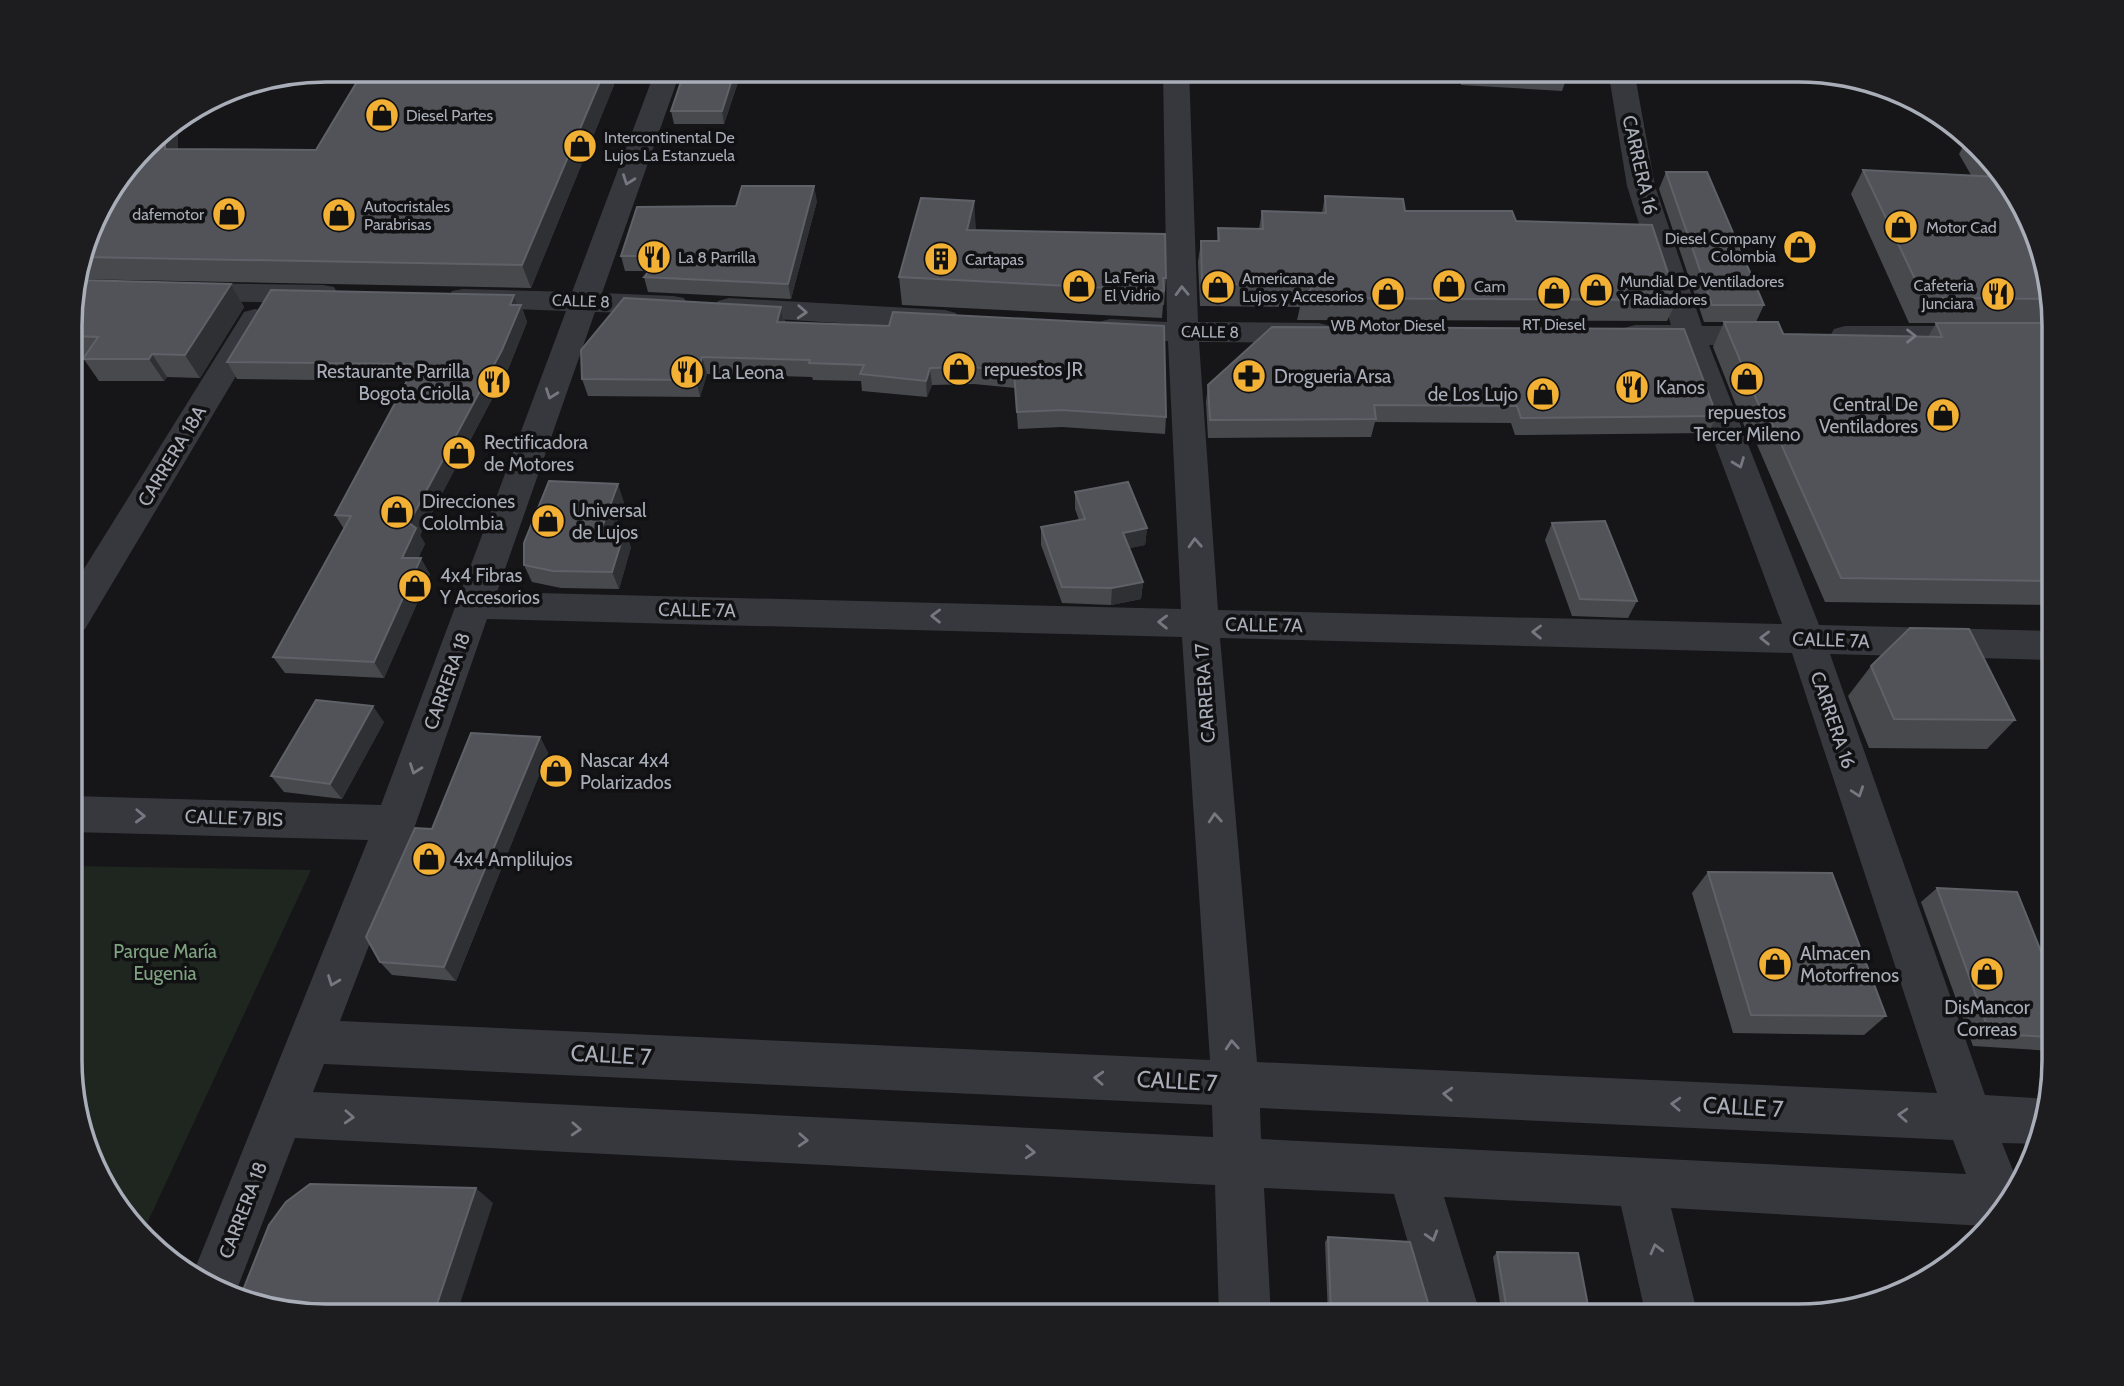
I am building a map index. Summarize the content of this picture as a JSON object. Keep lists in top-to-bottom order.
{
  "streets": {
    "street": [
      "CARRERA 16",
      "CALLE 8",
      "CARRERA 18A",
      "CALLE 7A",
      "CARRERA 18",
      "CARRERA 17",
      "CALLE 7 BIS",
      "CALLE 7"
    ]
  },
  "crossings": [
    ["CARRERA 16", "CALLE 7A"],
    ["CARRERA 16", "CALLE 7"],
    ["CALLE 8", "CARRERA 18"],
    ["CALLE 8", "CARRERA 17"],
    ["CALLE 7A", "CARRERA 18"],
    ["CALLE 7A", "CARRERA 17"],
    ["CARRERA 18", "CALLE 7 BIS"],
    ["CARRERA 18", "CALLE 7"],
    ["CARRERA 17", "CALLE 7"]
  ],
  "one_way": [
    "CARRERA 16",
    "CALLE 8",
    "CALLE 7A",
    "CARRERA 18",
    "CARRERA 17"
  ],
  "parks": ["Parque María Eugenia"],
  "places": {
    "shop": [
      "Diesel Partes",
      "Intercontinental De Lujos La Estanzuela",
      "dafemotor",
      "Autocristales Parabrisas",
      "Motor Cad",
      "Diesel Company Colombia",
      "La Feria El Vidrio",
      "Cam",
      "Americana de Lujos y Accesorios",
      "Mundial De Ventiladores Y Radiadores",
      "RT Diesel",
      "WB Motor Diesel",
      "repuestos JR",
      "repuestos Tercer Mileno",
      "de Los Lujo",
      "Central De Ventiladores",
      "Rectificadora de Motores",
      "Direcciones Cololmbia",
      "Universal de Lujos",
      "4x4 Fibras Y Accesorios",
      "Nascar 4x4 Polarizados",
      "4x4 Amplilujos",
      "Almacen Motorfrenos",
      "DisMancor Correas"
    ],
    "restaurant": [
      "La 8 Parrilla",
      "Cafeteria Junciara",
      "La Leona",
      "Restaurante Parrilla Bogota Criolla",
      "Kanos"
    ],
    "building": ["Cartapas"],
    "pharmacy": ["Drogueria Arsa"]
  }
}
